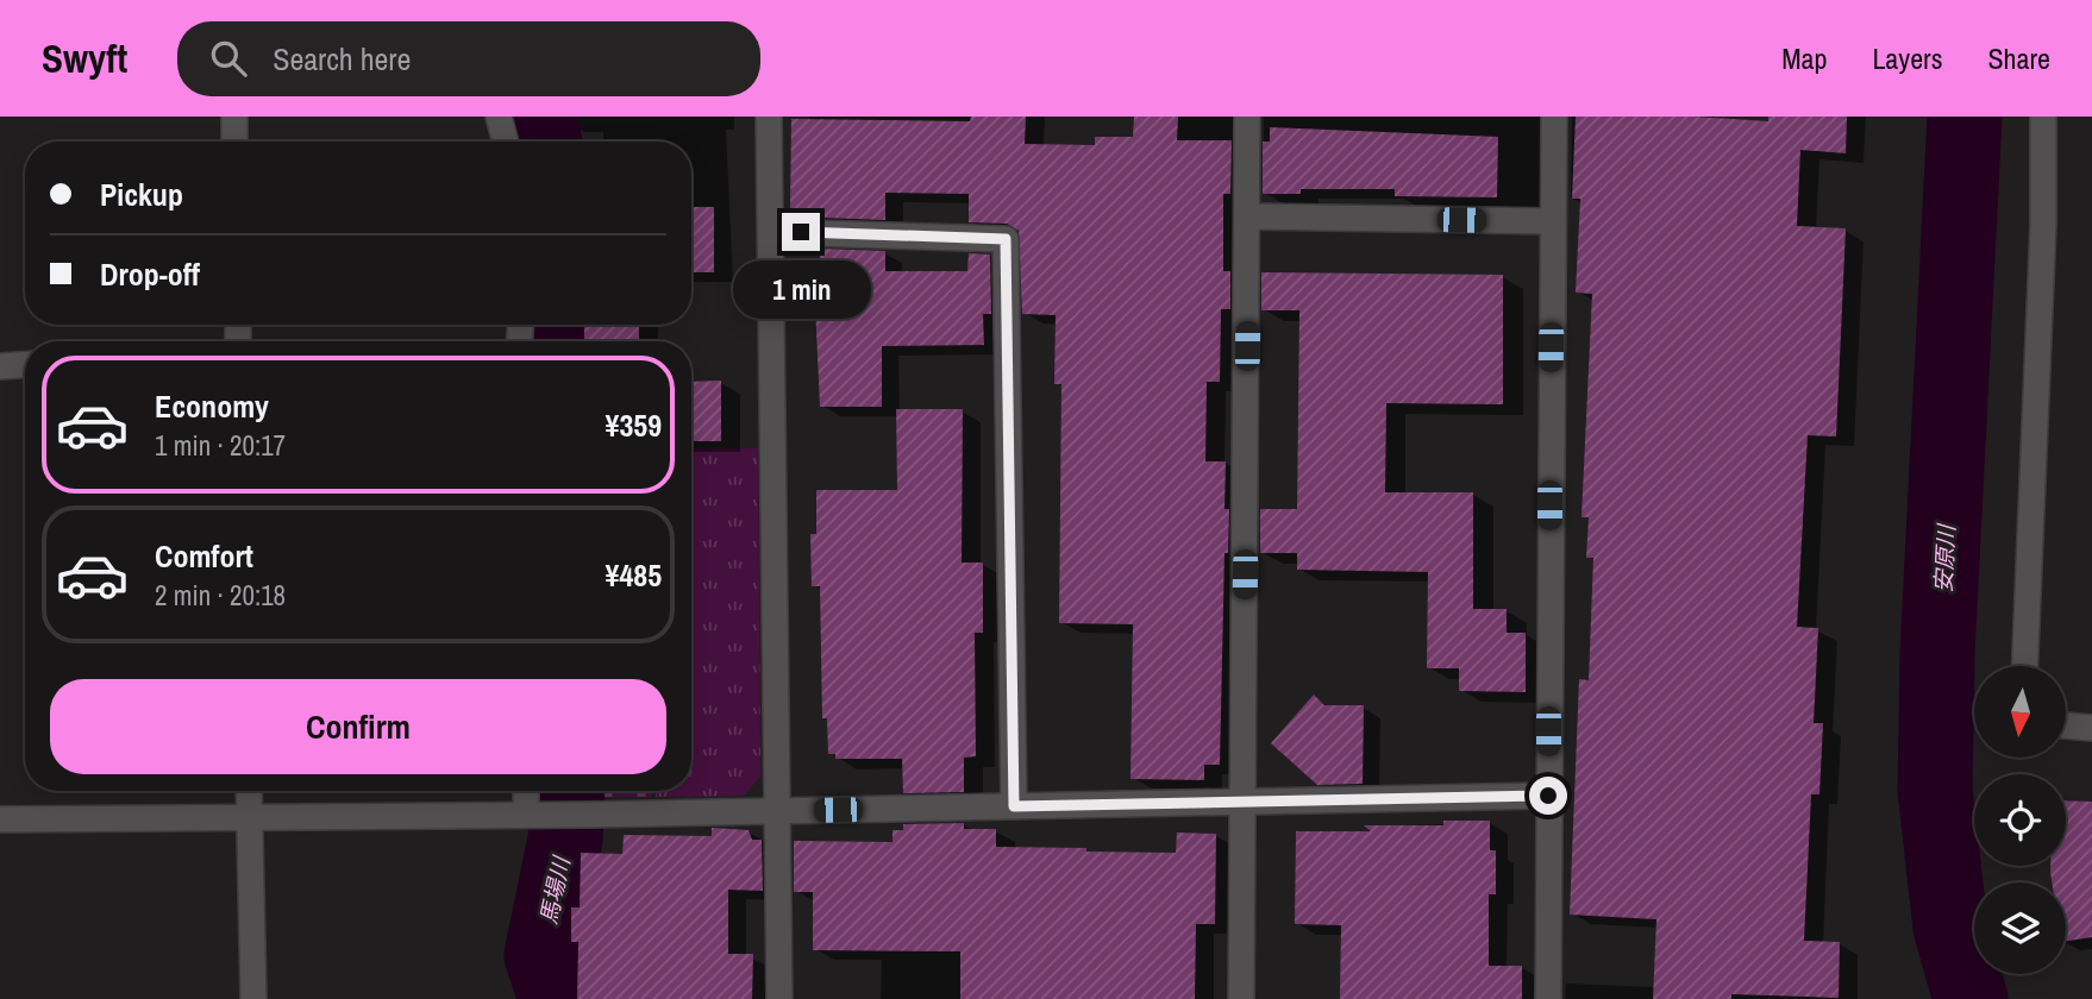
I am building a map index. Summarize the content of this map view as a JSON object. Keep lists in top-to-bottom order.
{
  "water": ["安原川", "馬場川"],
  "north": "bottom",
  "page": {
    "header": "Swyft",
    "search": "Search here",
    "nav": ["Map", "Layers", "Share"],
    "banner": ["Pickup", "Drop-off"],
    "bubble": "1 min",
    "list": [
      {
        "name": "Economy",
        "note": "1 min · 20:17",
        "value": "¥359"
      },
      {
        "name": "Comfort",
        "note": "2 min · 20:18",
        "value": "¥485"
      }
    ],
    "buttons": "Confirm"
  }
}
